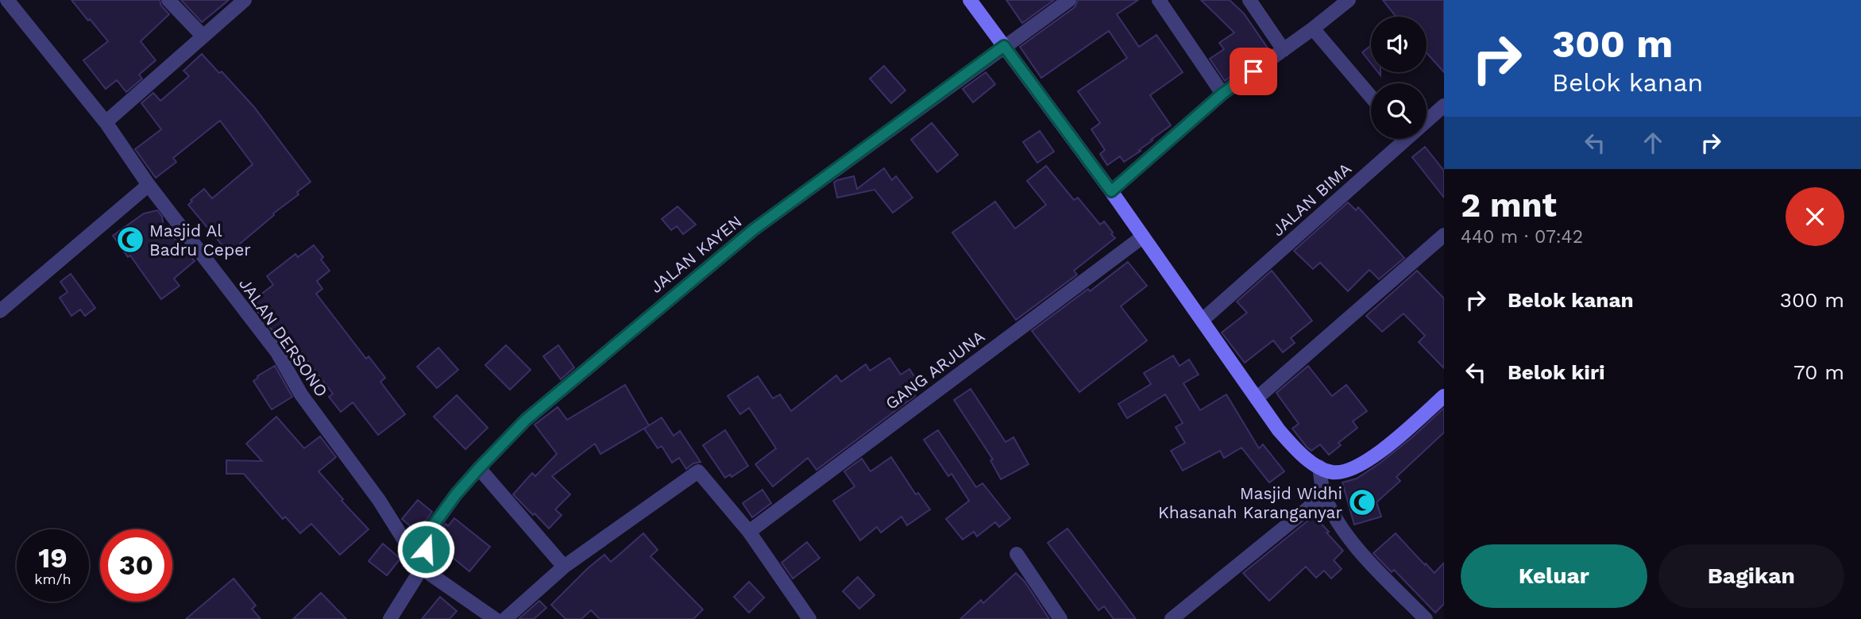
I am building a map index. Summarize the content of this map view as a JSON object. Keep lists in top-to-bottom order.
{
  "streets": {
    "street": [
      "JALAN BIMA",
      "JALAN KAYEN",
      "JALAN DERSONO",
      "GANG ARJUNA"
    ]
  },
  "crossings": [
    ["JALAN KAYEN", "JALAN DERSONO"]
  ],
  "places": {
    "mosque": ["Masjid Al Badru Ceper", "Masjid Widhi Khasanah Karanganyar"]
  },
  "page": {
    "turn": ["300 m", "Belok kanan"],
    "heading": ["2 mnt", "440 m · 07:42"],
    "list": [
      {
        "name": "Belok kanan",
        "value": "300 m"
      },
      {
        "name": "Belok kiri",
        "value": "70 m"
      }
    ],
    "speed": "19 km/h",
    "limit": "30",
    "buttons": ["Keluar", "Bagikan"]
  }
}
